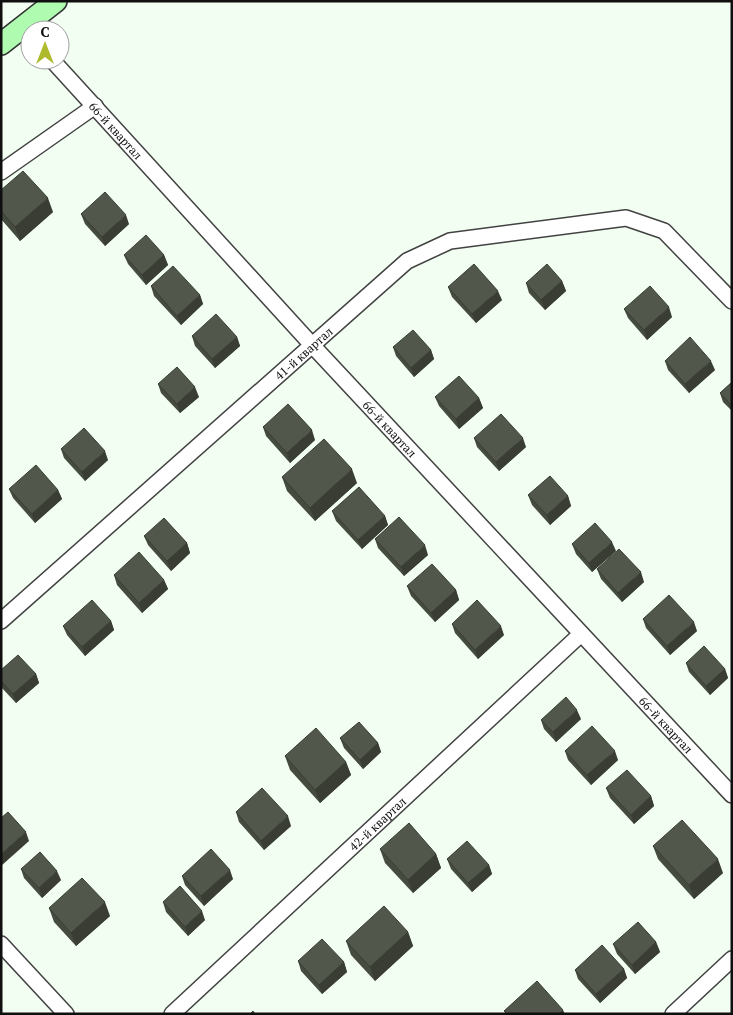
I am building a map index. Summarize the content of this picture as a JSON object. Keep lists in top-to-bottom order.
{
  "streets": {
    "street": ["66-й квартал", "41-й квартал", "42-й квартал"]
  },
  "crossings": [
    ["66-й квартал", "41-й квартал"],
    ["66-й квартал", "42-й квартал"]
  ],
  "north": "top"
}
